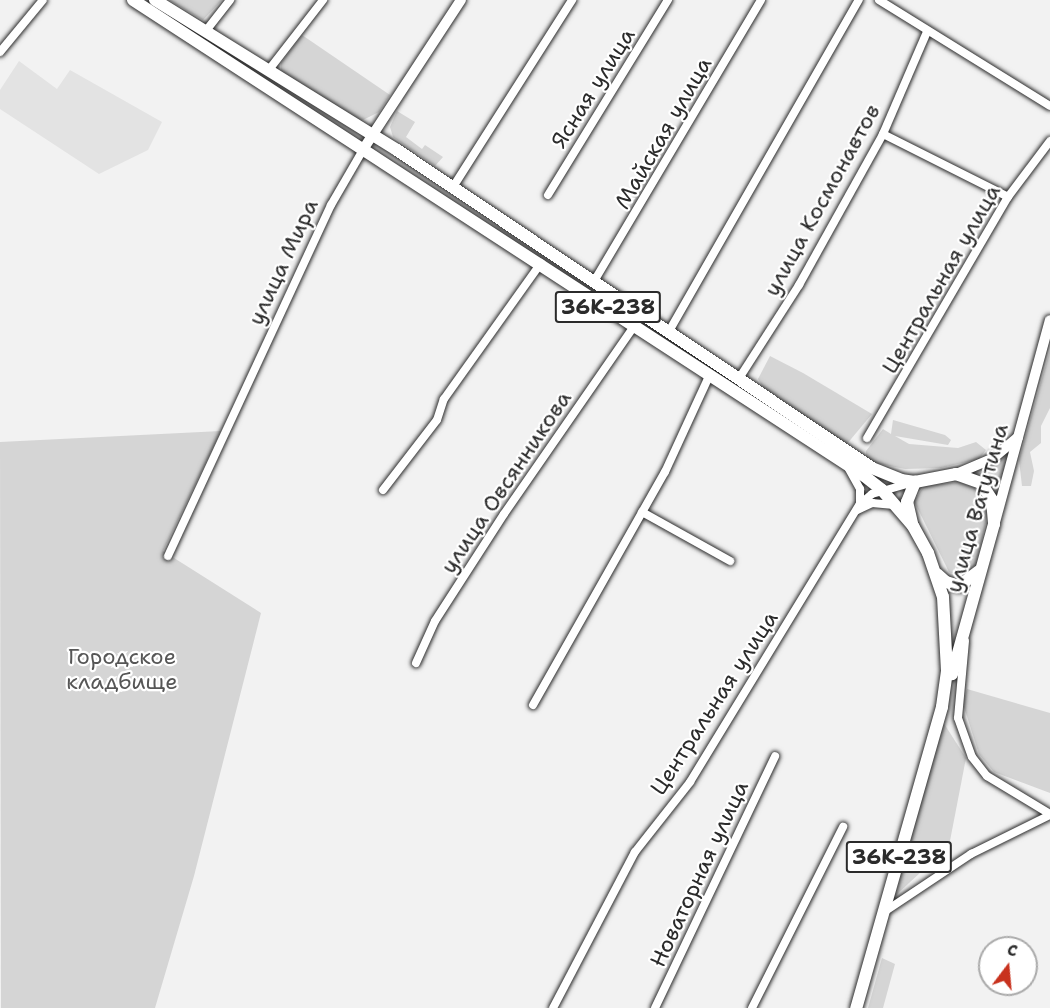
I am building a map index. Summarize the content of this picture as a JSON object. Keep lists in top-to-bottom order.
{
  "streets": {
    "main road": ["улица Мира", "36К-238", "улица Ватутина"],
    "street": [
      "Ясная улица",
      "Майская улица",
      "улица Космонавтов",
      "Центральная улица",
      "улица Овсянникова",
      "Новаторная улица"
    ]
  },
  "crossings": [
    ["улица Мира", "36К-238"],
    ["Центральная улица", "36К-238"],
    ["Центральная улица", "улица Ватутина"],
    ["36К-238", "улица Овсянникова"],
    ["36К-238", "улица Ватутина"]
  ],
  "parks": ["Городское кладбище"],
  "north": "top"
}
